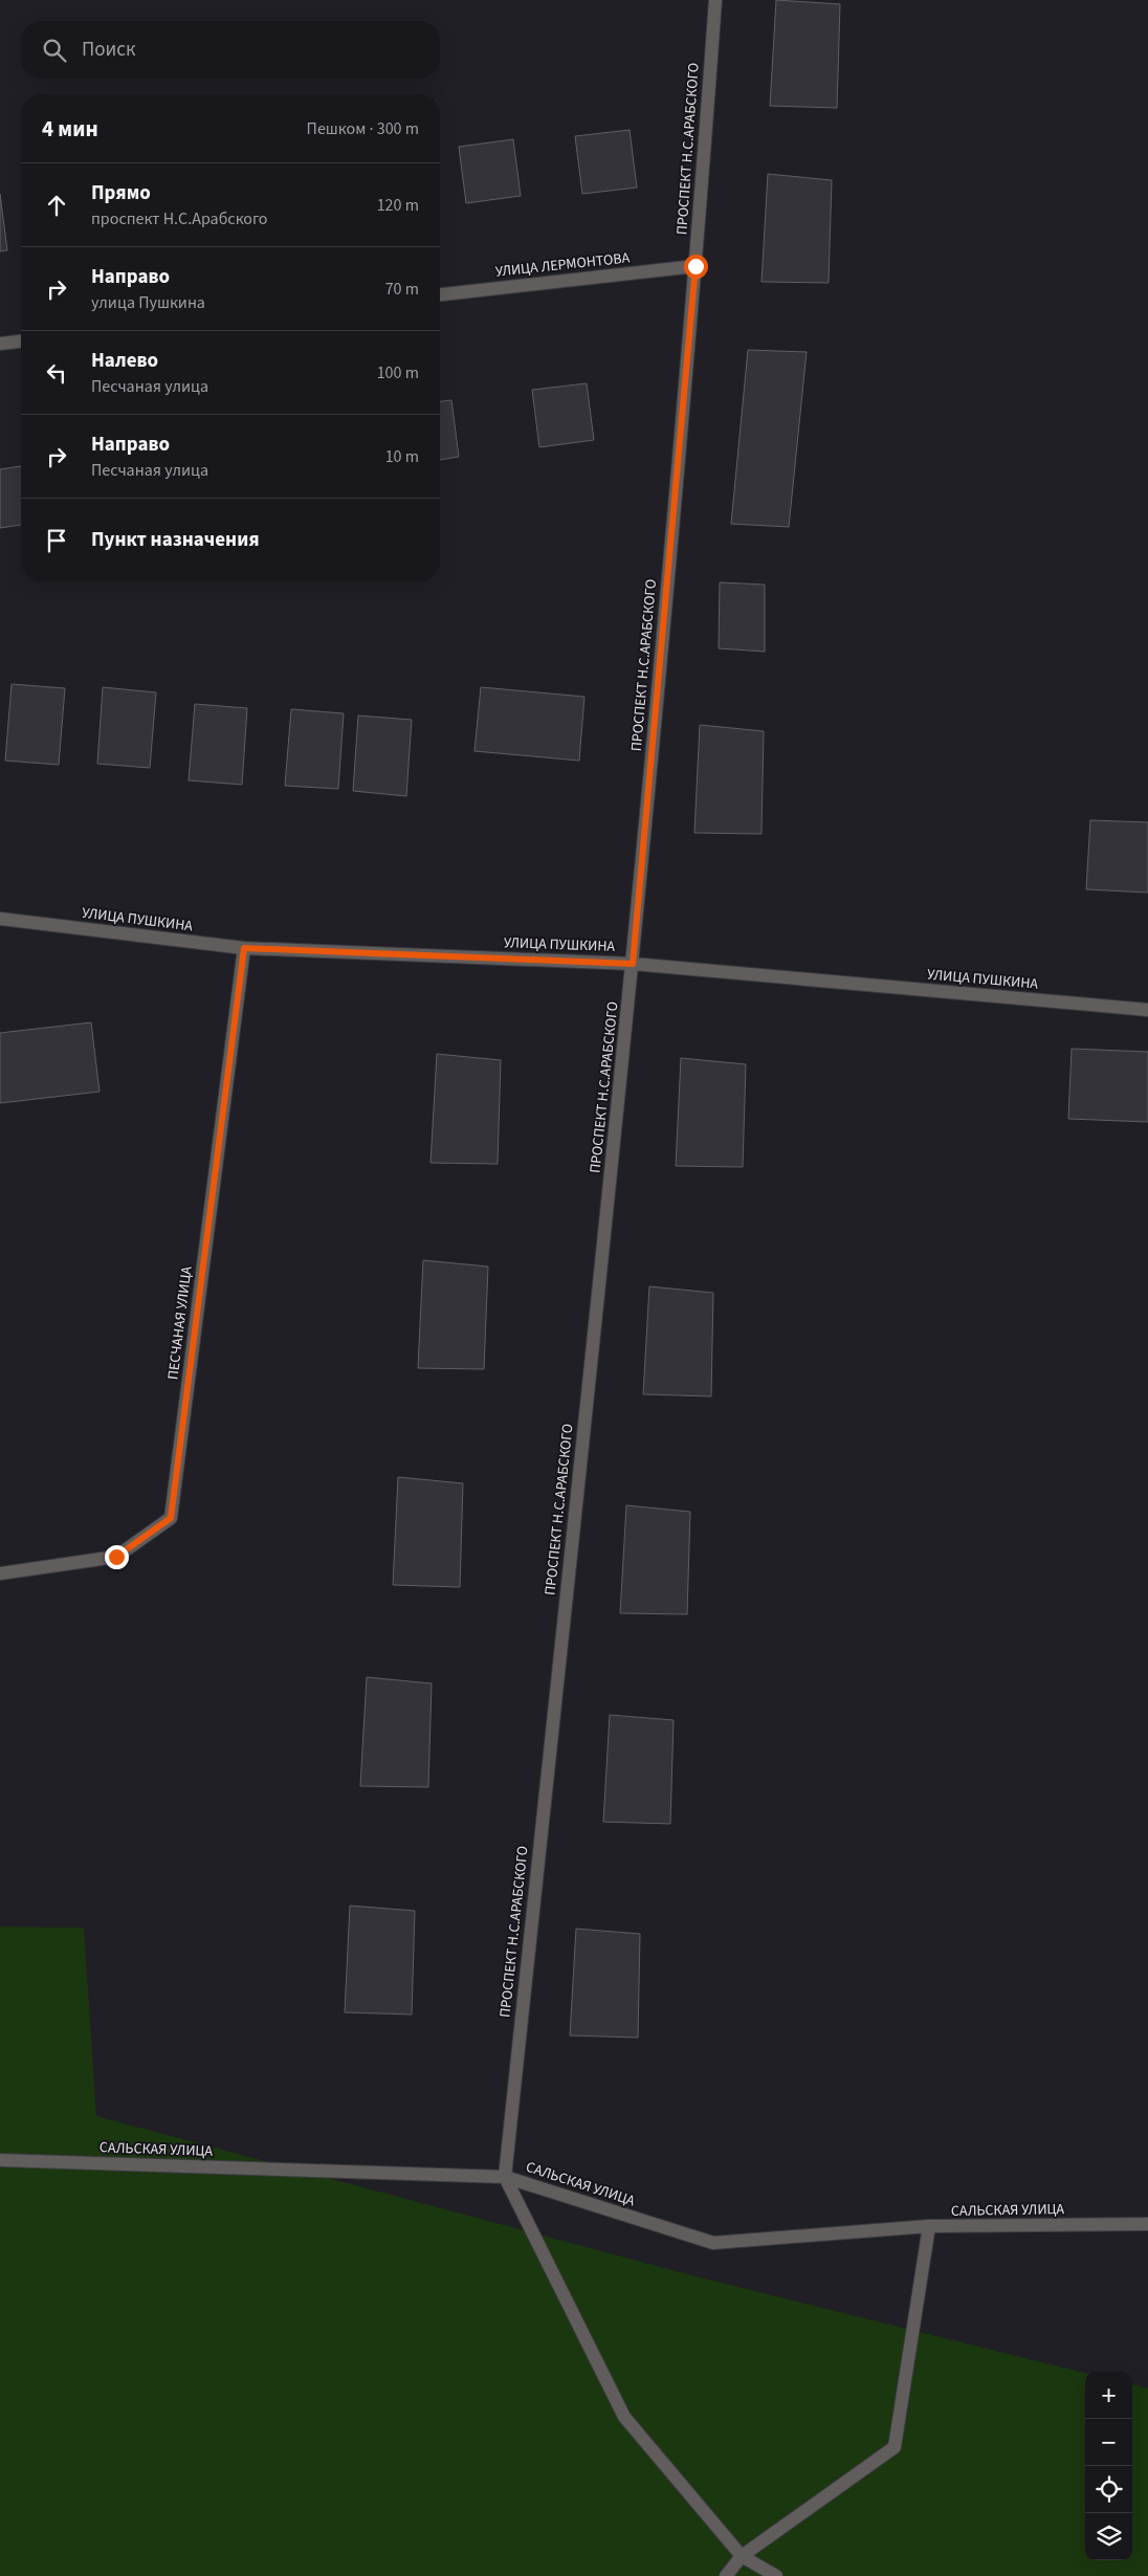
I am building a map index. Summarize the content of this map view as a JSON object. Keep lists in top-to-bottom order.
{
  "streets": {
    "street": [
      "ПРОСПЕКТ Н.С.АРАБСКОГО",
      "УЛИЦА ЛЕРМОНТОВА",
      "УЛИЦА ПУШКИНА",
      "ПЕСЧАНАЯ УЛИЦА",
      "САЛЬСКАЯ УЛИЦА"
    ]
  },
  "crossings": [
    ["ПРОСПЕКТ Н.С.АРАБСКОГО", "УЛИЦА ЛЕРМОНТОВА"],
    ["ПРОСПЕКТ Н.С.АРАБСКОГО", "УЛИЦА ПУШКИНА"],
    ["ПРОСПЕКТ Н.С.АРАБСКОГО", "САЛЬСКАЯ УЛИЦА"],
    ["УЛИЦА ПУШКИНА", "ПЕСЧАНАЯ УЛИЦА"]
  ],
  "page": {
    "search": "Поиск",
    "heading": ["4 мин", "Пешком · 300 m"],
    "list": [
      ["Прямо", "проспект Н.С.Арабского", "120 m"],
      ["Направо", "улица Пушкина", "70 m"],
      ["Налево", "Песчаная улица", "100 m"],
      ["Направо", "Песчаная улица", "10 m"],
      "Пункт назначения"
    ],
    "map_buttons": ["+", "−"]
  }
}
